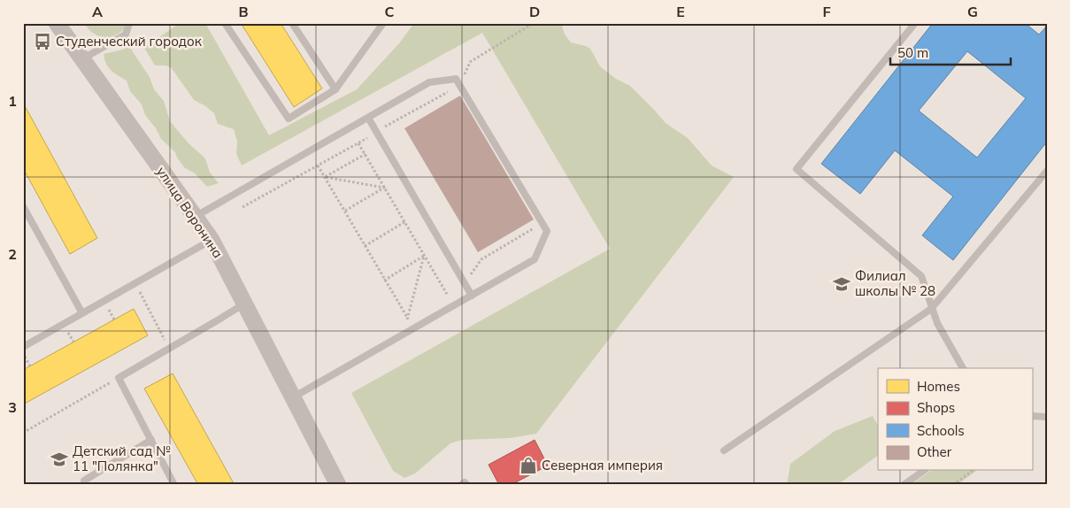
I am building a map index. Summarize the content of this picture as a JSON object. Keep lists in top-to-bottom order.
{
  "streets": {
    "street": ["улица Воронина"]
  },
  "places": {
    "bus stop": ["Студенческий городок"],
    "school or university": ["Филиал школы № 28", "Детский сад № 11 \"Полянка\""],
    "shop": ["Северная империя"]
  },
  "legend": [
    "Homes",
    "Shops",
    "Schools",
    "Other"
  ],
  "scale_bar": "50 m",
  "grid": {
    "columns": [
      "A",
      "B",
      "C",
      "D",
      "E",
      "F",
      "G"
    ],
    "rows": ["1", "2", "3"]
  }
}
